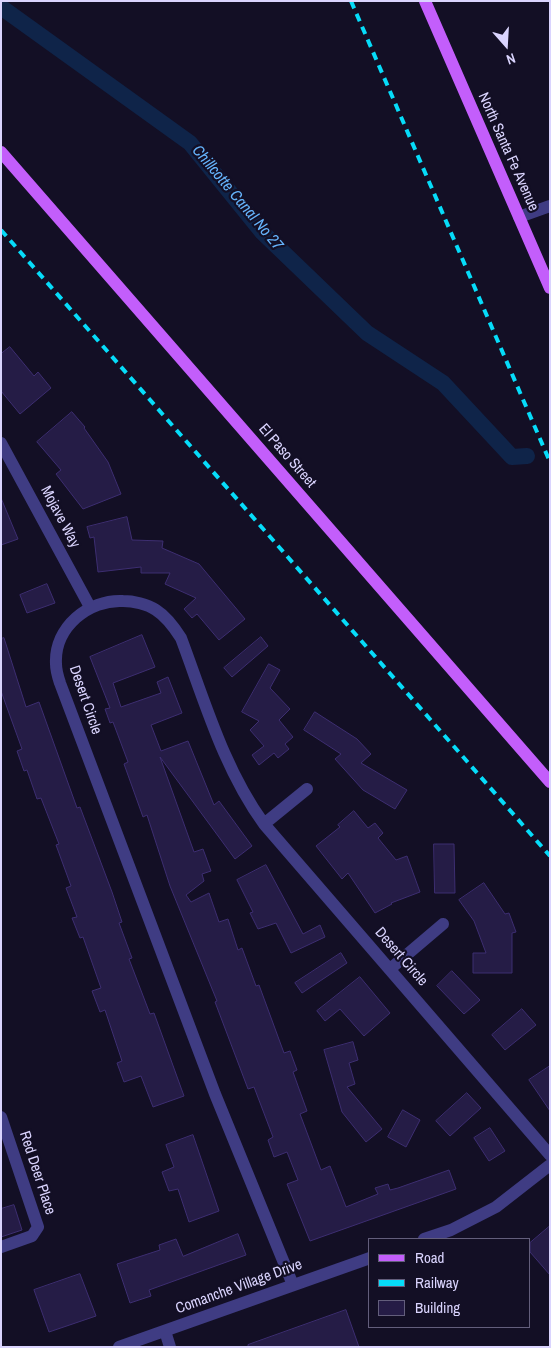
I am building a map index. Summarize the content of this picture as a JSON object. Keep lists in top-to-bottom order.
{
  "streets": {
    "main road": ["North Santa Fe Avenue", "El Paso Street"],
    "street": [
      "Mojave Way",
      "Desert Circle",
      "Red Deer Place",
      "Comanche Village Drive"
    ]
  },
  "crossings": [
    ["Mojave Way", "Desert Circle"],
    ["Desert Circle", "Comanche Village Drive"]
  ],
  "water": ["Chillcotte Canal No 27"],
  "legend": ["Road", "Railway", "Building"],
  "north": "bottom"
}
